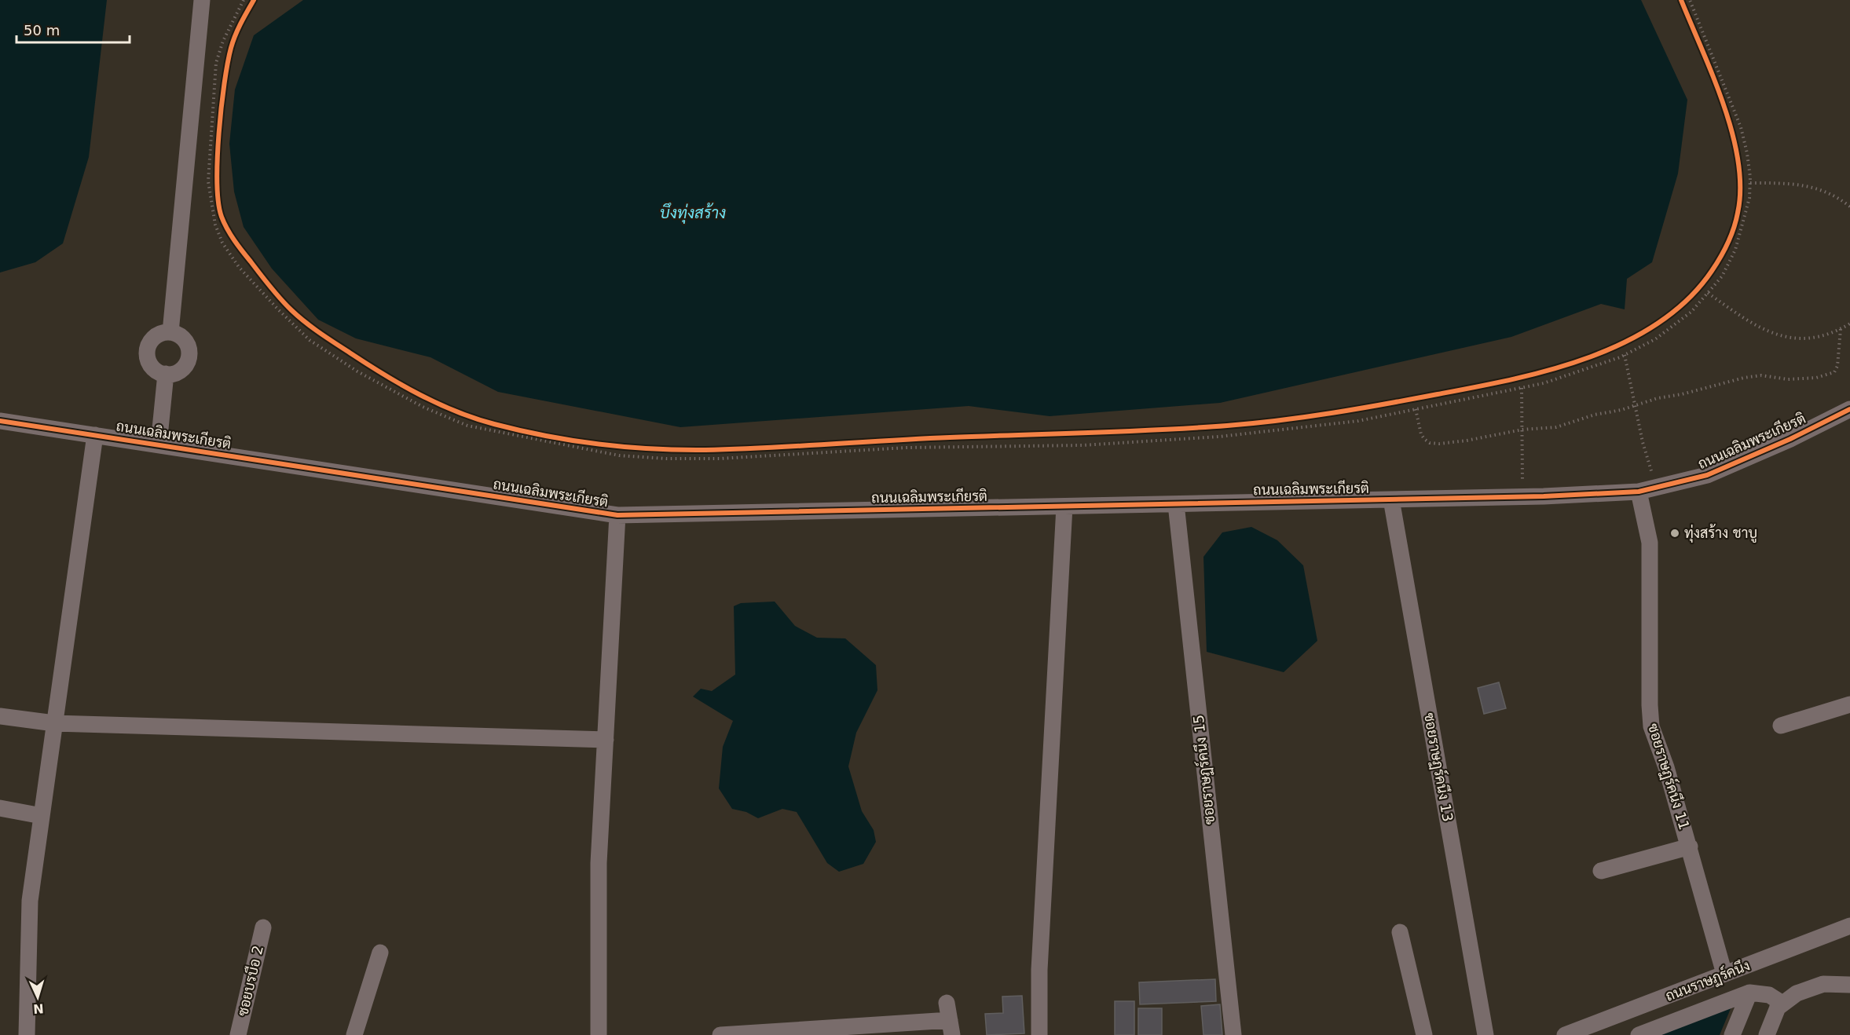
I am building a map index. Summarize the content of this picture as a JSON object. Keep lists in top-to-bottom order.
{
  "streets": {
    "street": [
      "ถนนเฉลิมพระเกียรติ",
      "ซอยราษฏร์คนึง 13",
      "ซอยราษฏร์คนึง 15",
      "ซอยราษฏร์คนึง 11",
      "ซอยบรบือ 2",
      "ถนนราษฏร์คนึง"
    ]
  },
  "crossings": [
    ["ถนนเฉลิมพระเกียรติ", "ซอยราษฏร์คนึง 13"],
    ["ถนนเฉลิมพระเกียรติ", "ซอยราษฏร์คนึง 15"],
    ["ถนนเฉลิมพระเกียรติ", "ซอยราษฏร์คนึง 11"],
    ["ซอยราษฏร์คนึง 11", "ถนนราษฏร์คนึง"]
  ],
  "water": ["บึงทุ่งสร้าง"],
  "places": ["ทุ่งสร้าง ชาบู"],
  "scale_bar": "50 m",
  "north": "bottom"
}
